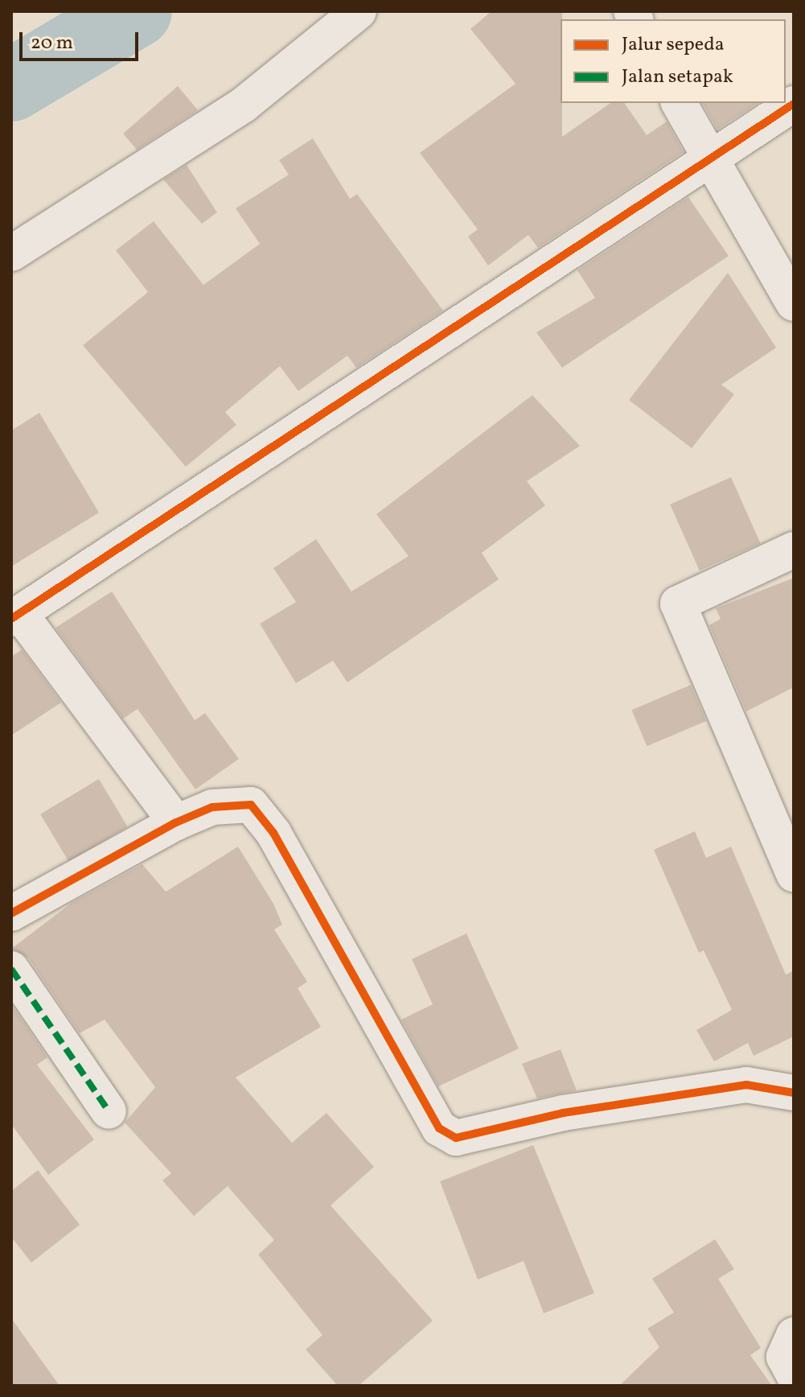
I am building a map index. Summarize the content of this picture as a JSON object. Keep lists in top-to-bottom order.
{
  "legend": ["Jalur sepeda", "Jalan setapak"],
  "scale_bar": "20 m"
}
